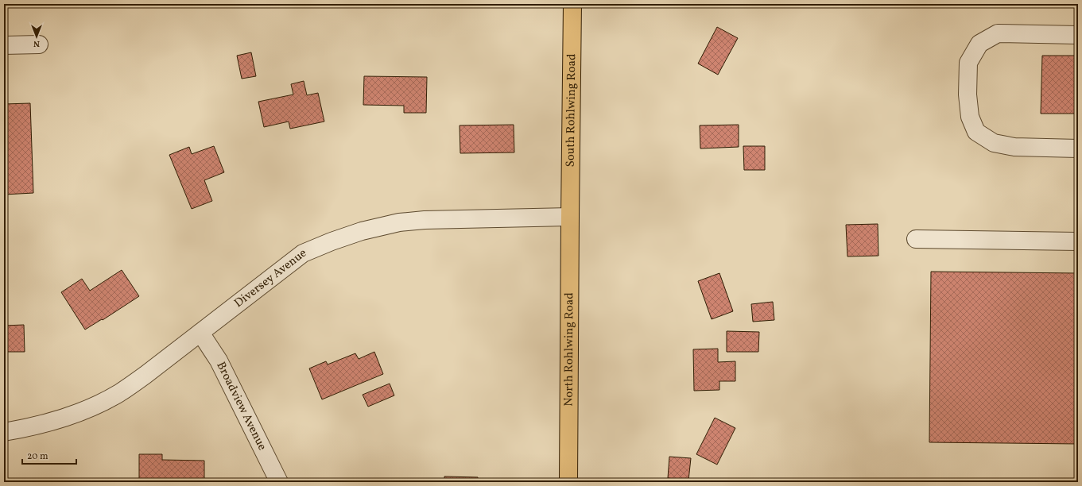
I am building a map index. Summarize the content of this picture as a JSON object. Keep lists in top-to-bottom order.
{
  "streets": {
    "main road": ["South Rohlwing Road", "North Rohlwing Road"],
    "street": ["Diversey Avenue", "Broadview Avenue"]
  },
  "crossings": [
    ["South Rohlwing Road", "Diversey Avenue"],
    ["South Rohlwing Road", "North Rohlwing Road"],
    ["Diversey Avenue", "North Rohlwing Road"],
    ["Diversey Avenue", "Broadview Avenue"]
  ],
  "scale_bar": "20 m",
  "north": "bottom"
}
